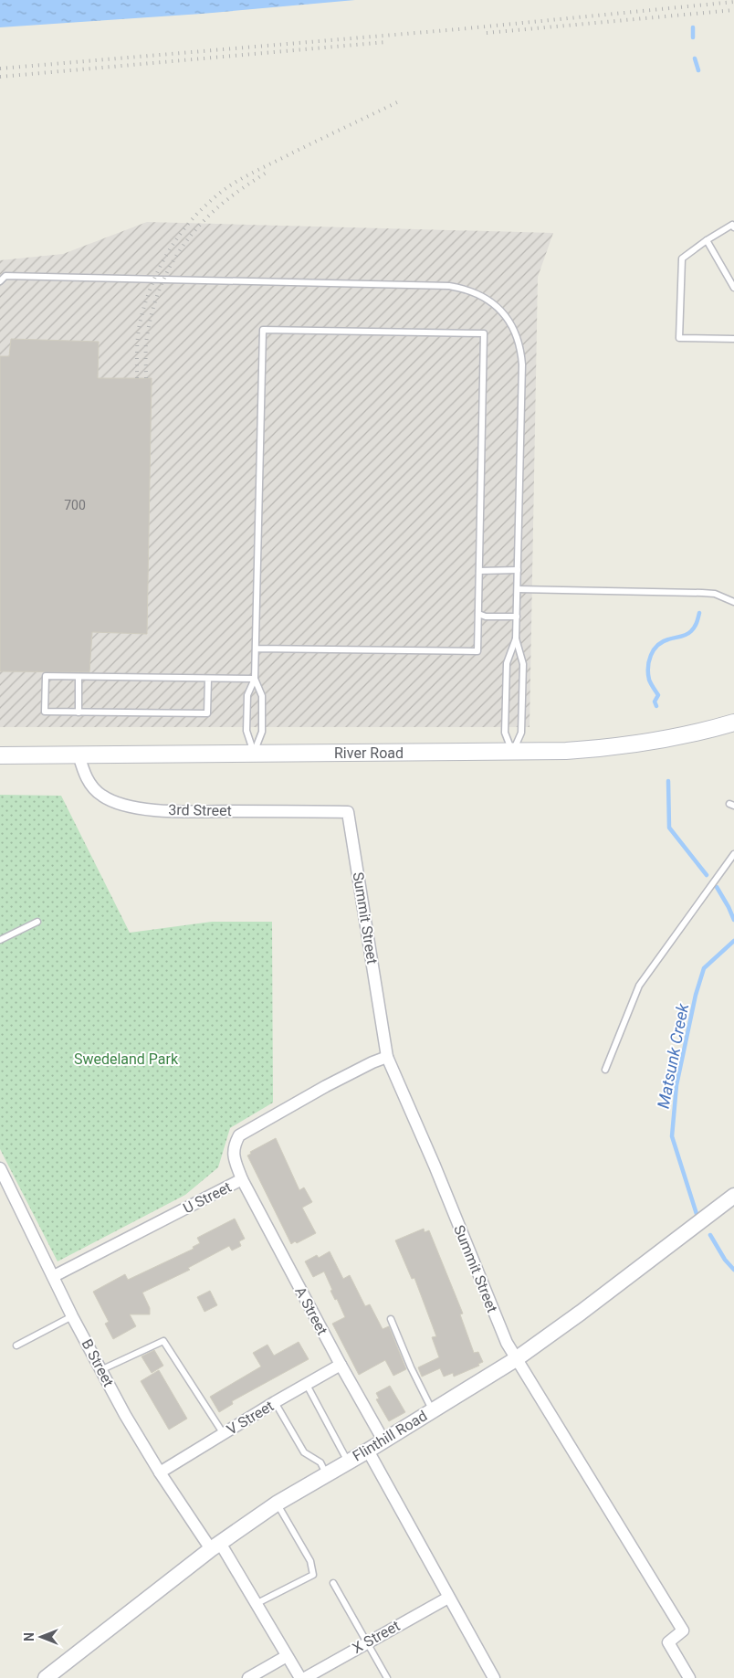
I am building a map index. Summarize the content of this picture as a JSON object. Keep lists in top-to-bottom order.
{
  "streets": {
    "main road": ["River Road"],
    "street": [
      "3rd Street",
      "Summit Street",
      "U Street",
      "A Street",
      "B Street",
      "V Street",
      "Flinthill Road",
      "X Street"
    ]
  },
  "crossings": [
    ["River Road", "3rd Street"],
    ["3rd Street", "Summit Street"],
    ["Summit Street", "U Street"],
    ["Summit Street", "Flinthill Road"],
    ["U Street", "A Street"],
    ["U Street", "B Street"],
    ["A Street", "V Street"],
    ["A Street", "Flinthill Road"],
    ["B Street", "V Street"],
    ["B Street", "Flinthill Road"]
  ],
  "water": ["Matsunk Creek"],
  "parks": ["Swedeland Park"],
  "house_numbers": ["700"],
  "north": "left"
}
